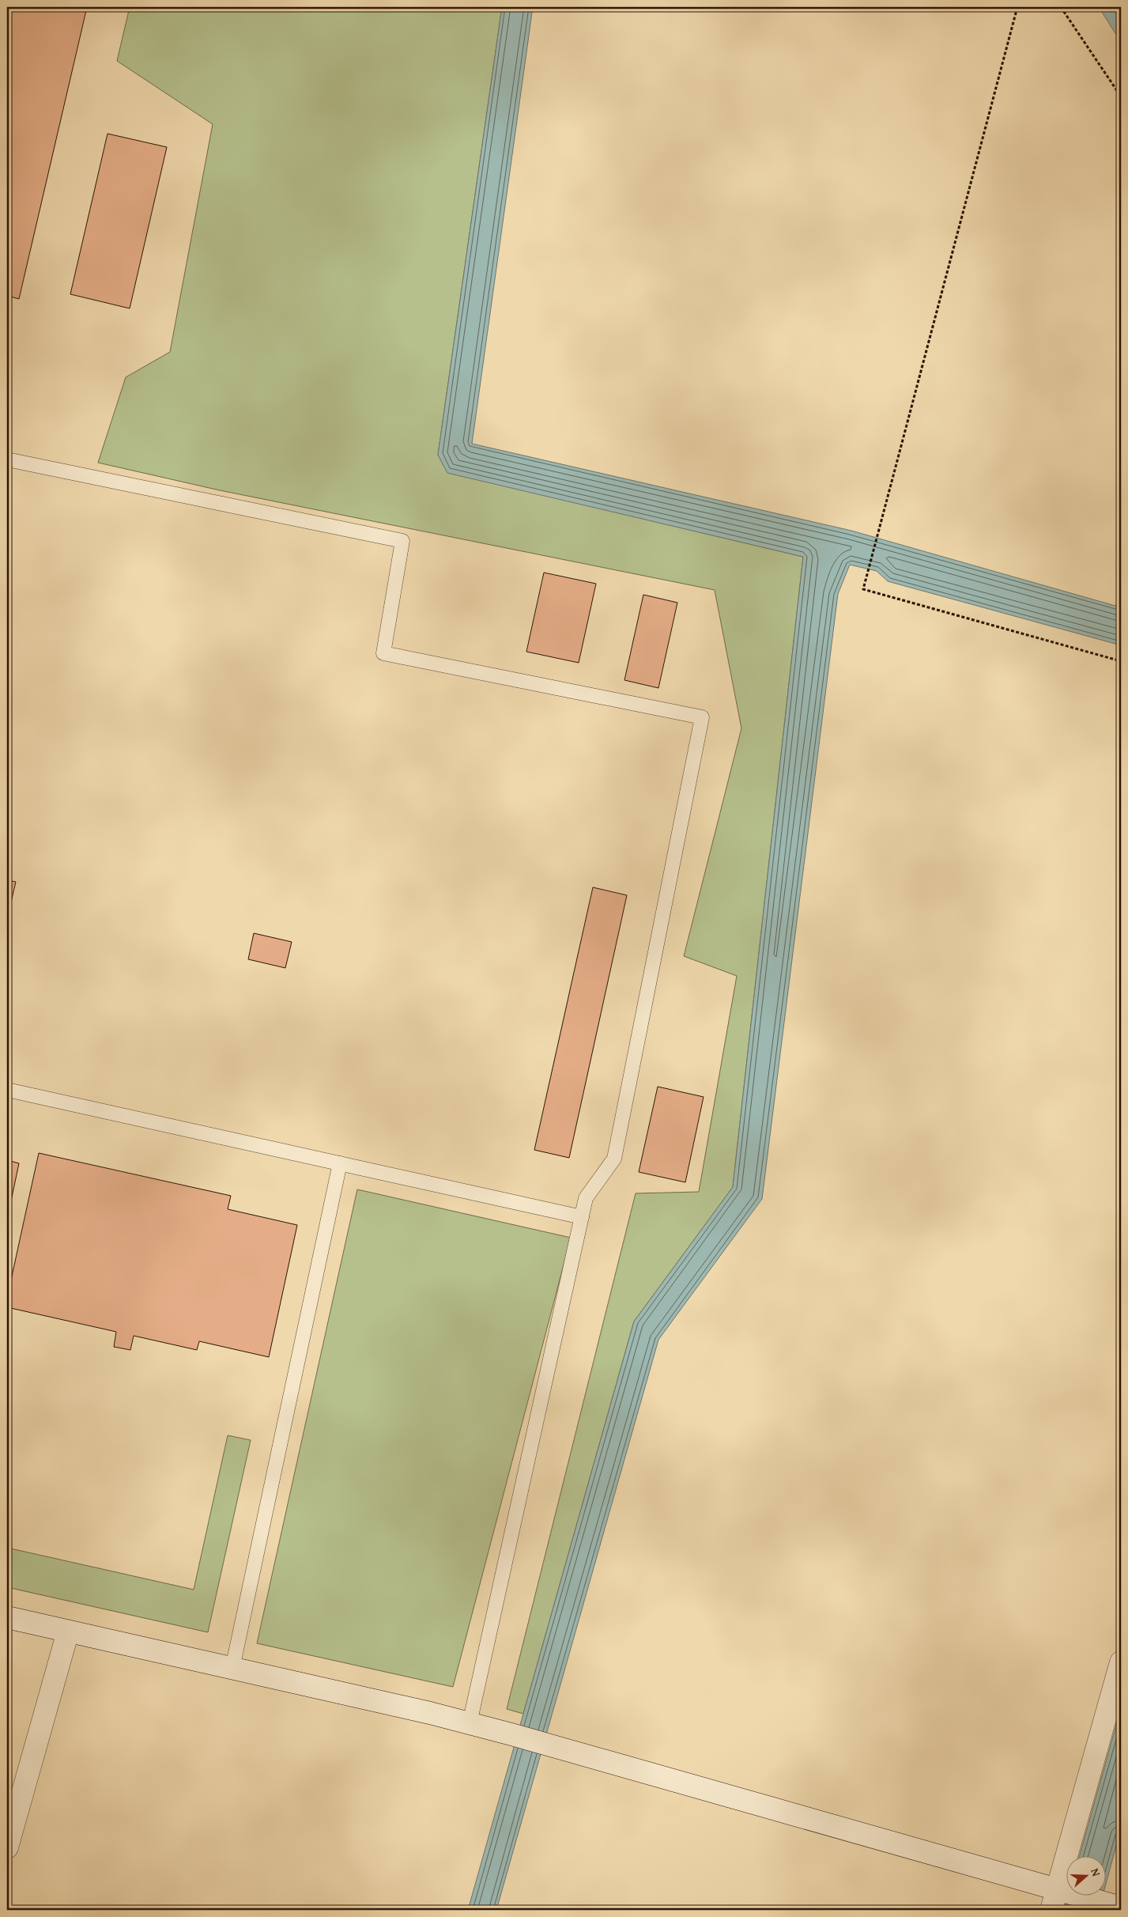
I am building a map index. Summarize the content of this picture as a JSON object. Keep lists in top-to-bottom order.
{
  "north": "right"
}
